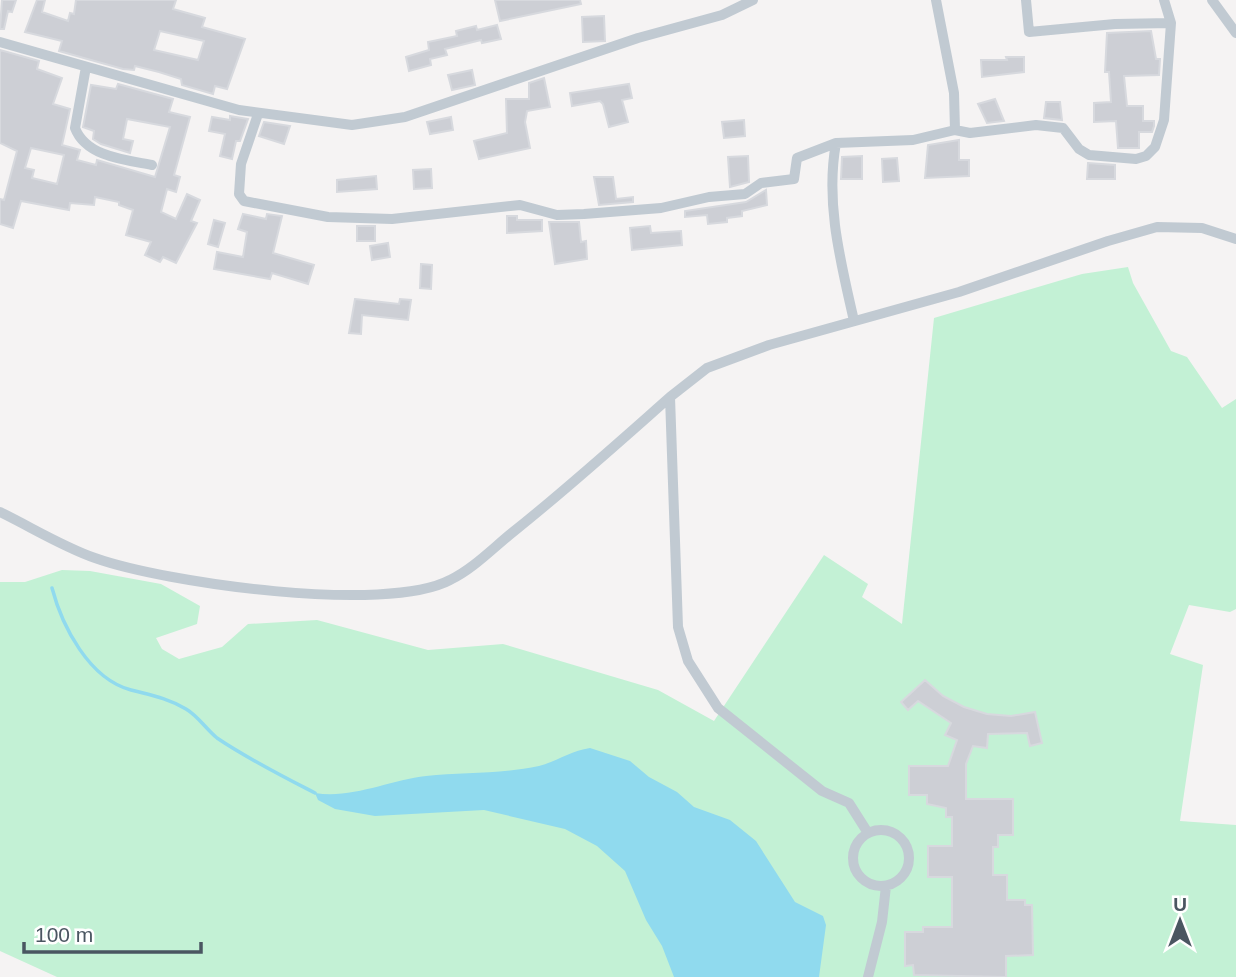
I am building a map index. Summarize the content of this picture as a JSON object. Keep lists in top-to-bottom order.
{
  "scale_bar": "100 m",
  "north": "top"
}
